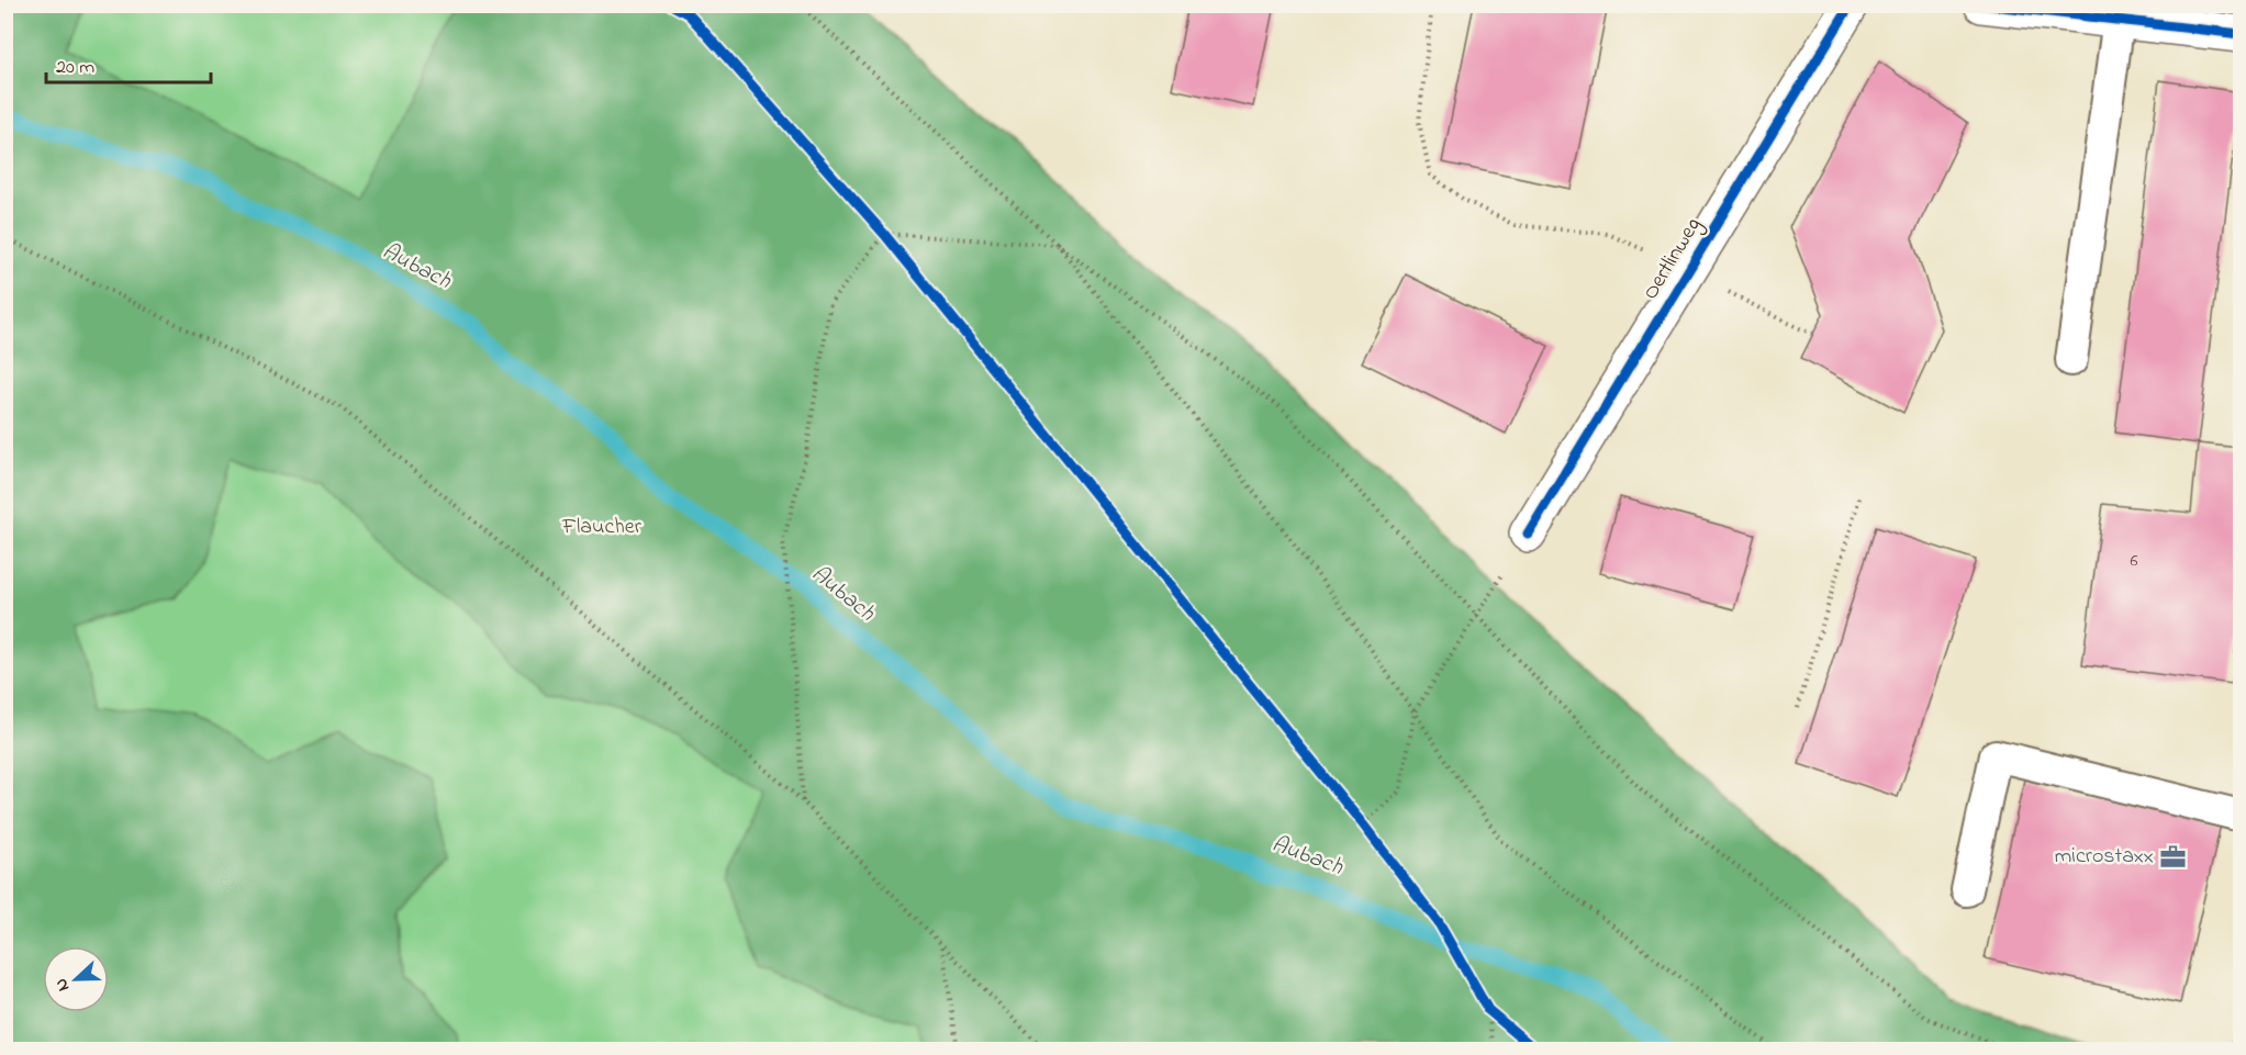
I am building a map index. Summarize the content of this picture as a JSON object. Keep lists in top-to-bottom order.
{
  "streets": {
    "street": ["Oertlinweg"]
  },
  "water": ["Aubach"],
  "parks": ["Flaucher"],
  "places": {
    "office": ["microstaxx"]
  },
  "house_numbers": ["6"],
  "scale_bar": "20 m",
  "north": "left"
}
